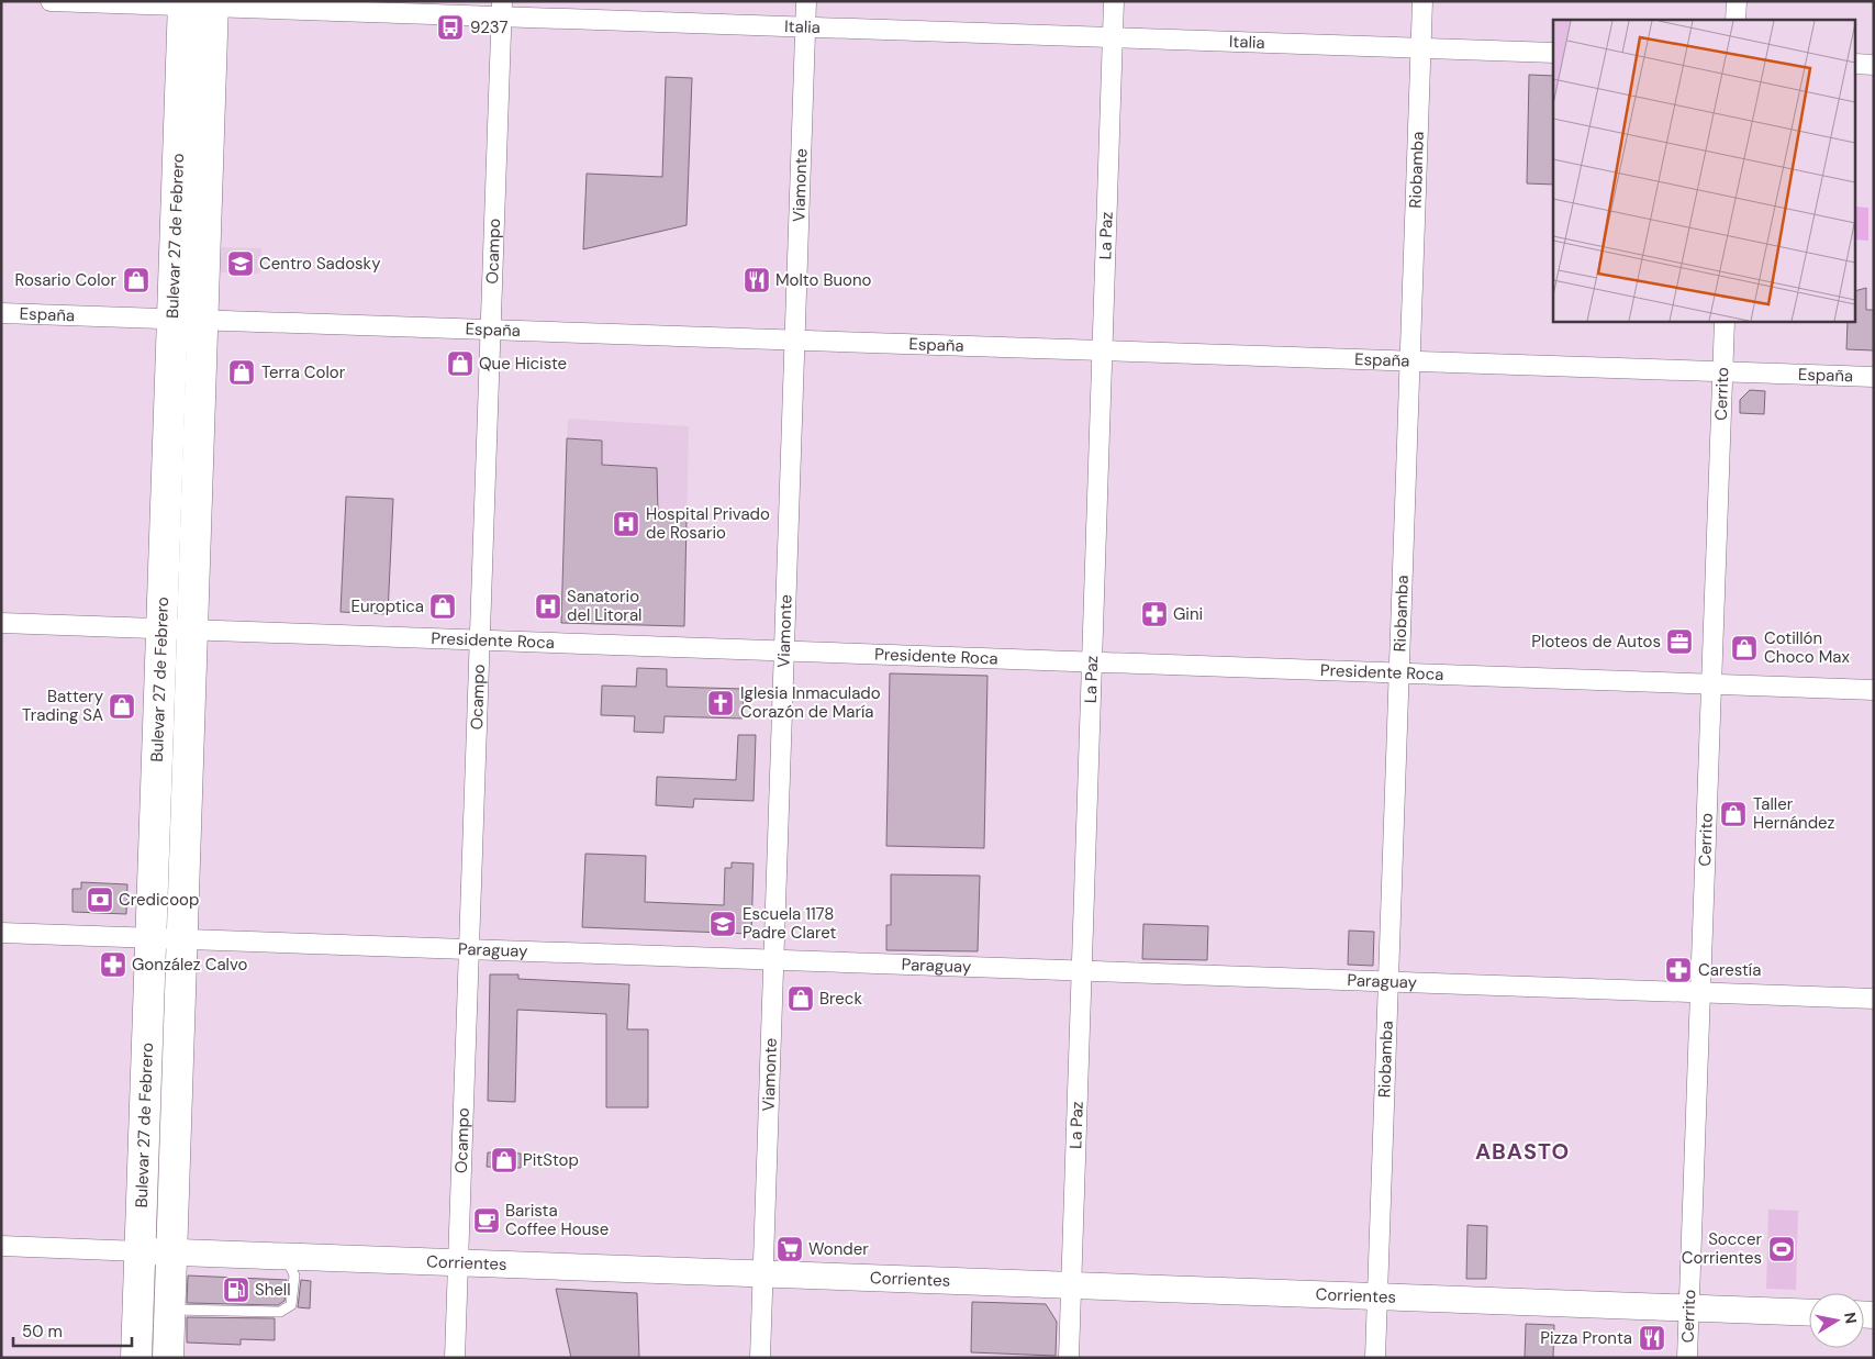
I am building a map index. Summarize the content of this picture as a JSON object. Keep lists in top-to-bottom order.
{
  "streets": {
    "main road": ["Bulevar 27 de Febrero", "Corrientes"],
    "street": [
      "Italia",
      "Riobamba",
      "Viamonte",
      "La Paz",
      "Ocampo",
      "España",
      "Cerrito",
      "Presidente Roca",
      "Paraguay"
    ]
  },
  "crossings": [
    ["Italia", "Riobamba"],
    ["Italia", "Viamonte"],
    ["Italia", "Bulevar 27 de Febrero"],
    ["Italia", "La Paz"],
    ["Italia", "Ocampo"],
    ["Riobamba", "España"],
    ["Riobamba", "Presidente Roca"],
    ["Riobamba", "Paraguay"],
    ["Riobamba", "Corrientes"],
    ["Viamonte", "España"],
    ["Viamonte", "Presidente Roca"],
    ["Viamonte", "Paraguay"],
    ["Viamonte", "Corrientes"],
    ["Bulevar 27 de Febrero", "España"],
    ["Bulevar 27 de Febrero", "Presidente Roca"],
    ["Bulevar 27 de Febrero", "Paraguay"],
    ["Bulevar 27 de Febrero", "Corrientes"],
    ["La Paz", "España"],
    ["La Paz", "Presidente Roca"],
    ["La Paz", "Paraguay"],
    ["La Paz", "Corrientes"],
    ["Ocampo", "España"],
    ["Ocampo", "Presidente Roca"],
    ["Ocampo", "Paraguay"],
    ["Ocampo", "Corrientes"],
    ["España", "Cerrito"],
    ["Cerrito", "Presidente Roca"],
    ["Cerrito", "Paraguay"],
    ["Cerrito", "Corrientes"]
  ],
  "districts": ["ABASTO"],
  "places": {
    "bus stop": ["9237"],
    "school or university": ["Centro Sadosky", "Escuela 1178 Padre Claret"],
    "shop": [
      "Rosario Color",
      "Que Hiciste",
      "Terra Color",
      "Europtica",
      "Cotillón Choco Max",
      "Battery Trading SA",
      "Taller Hernández",
      "Breck",
      "PitStop"
    ],
    "restaurant": ["Molto Buono", "Pizza Pronta"],
    "hospital": ["Hospital Privado de Rosario", "Sanatorio del Litoral"],
    "pharmacy": ["Gini", "González Calvo", "Carestía"],
    "office": ["Ploteos de Autos"],
    "church": ["Iglesia Inmaculado Corazón de María"],
    "bank": ["Credicoop"],
    "cafe": ["Barista Coffee House"],
    "supermarket": ["Wonder"],
    "sports": ["Soccer Corrientes"],
    "fuel station": ["Shell"]
  },
  "scale_bar": "50 m",
  "north": "right"
}
